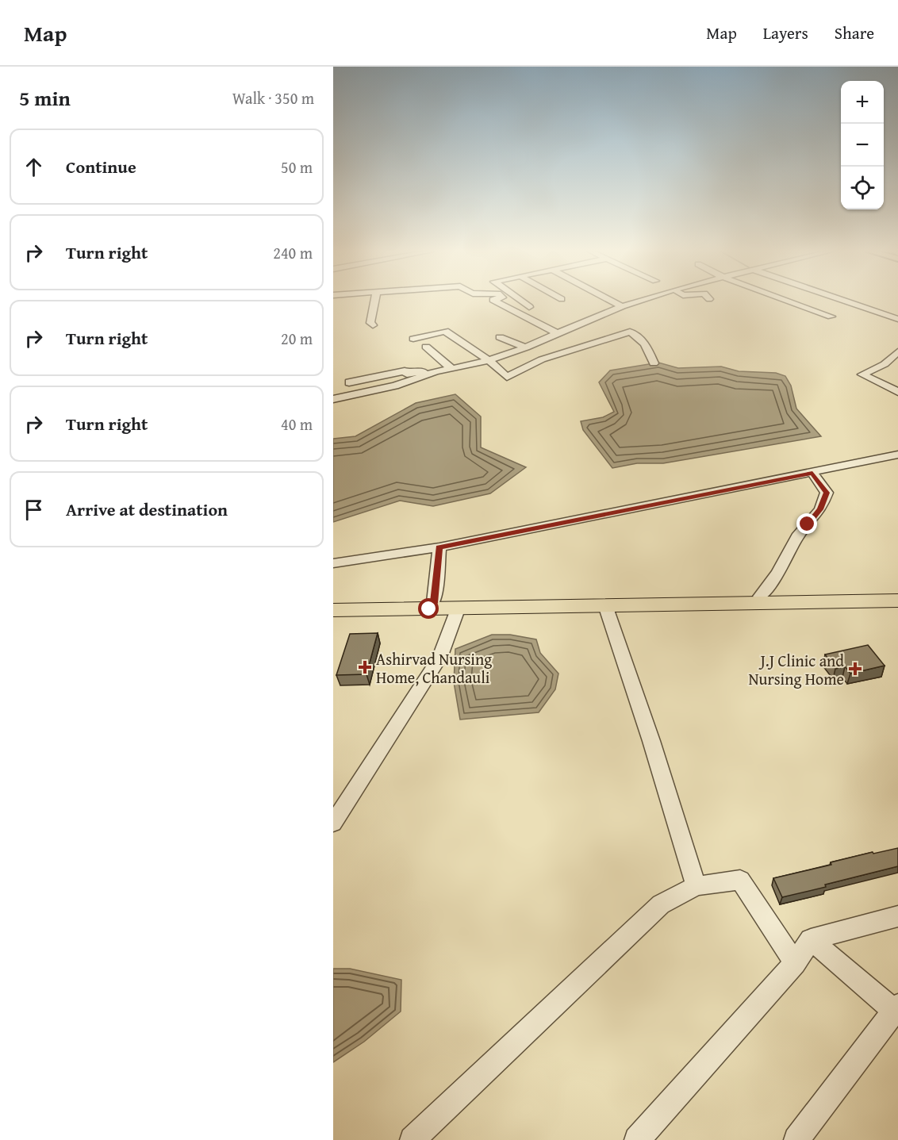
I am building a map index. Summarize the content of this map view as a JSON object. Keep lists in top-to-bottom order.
{
  "places": {
    "health": ["Ashirvad Nursing Home, Chandauli", "J.J Clinic and Nursing Home"]
  },
  "page": {
    "header": "Map",
    "nav": ["Map", "Layers", "Share"],
    "heading": ["5 min", "Walk · 350 m"],
    "map_buttons": ["+", "−"],
    "list": [
      ["Continue", "50 m"],
      ["Turn right", "240 m"],
      ["Turn right", "20 m"],
      ["Turn right", "40 m"],
      "Arrive at destination"
    ]
  }
}
